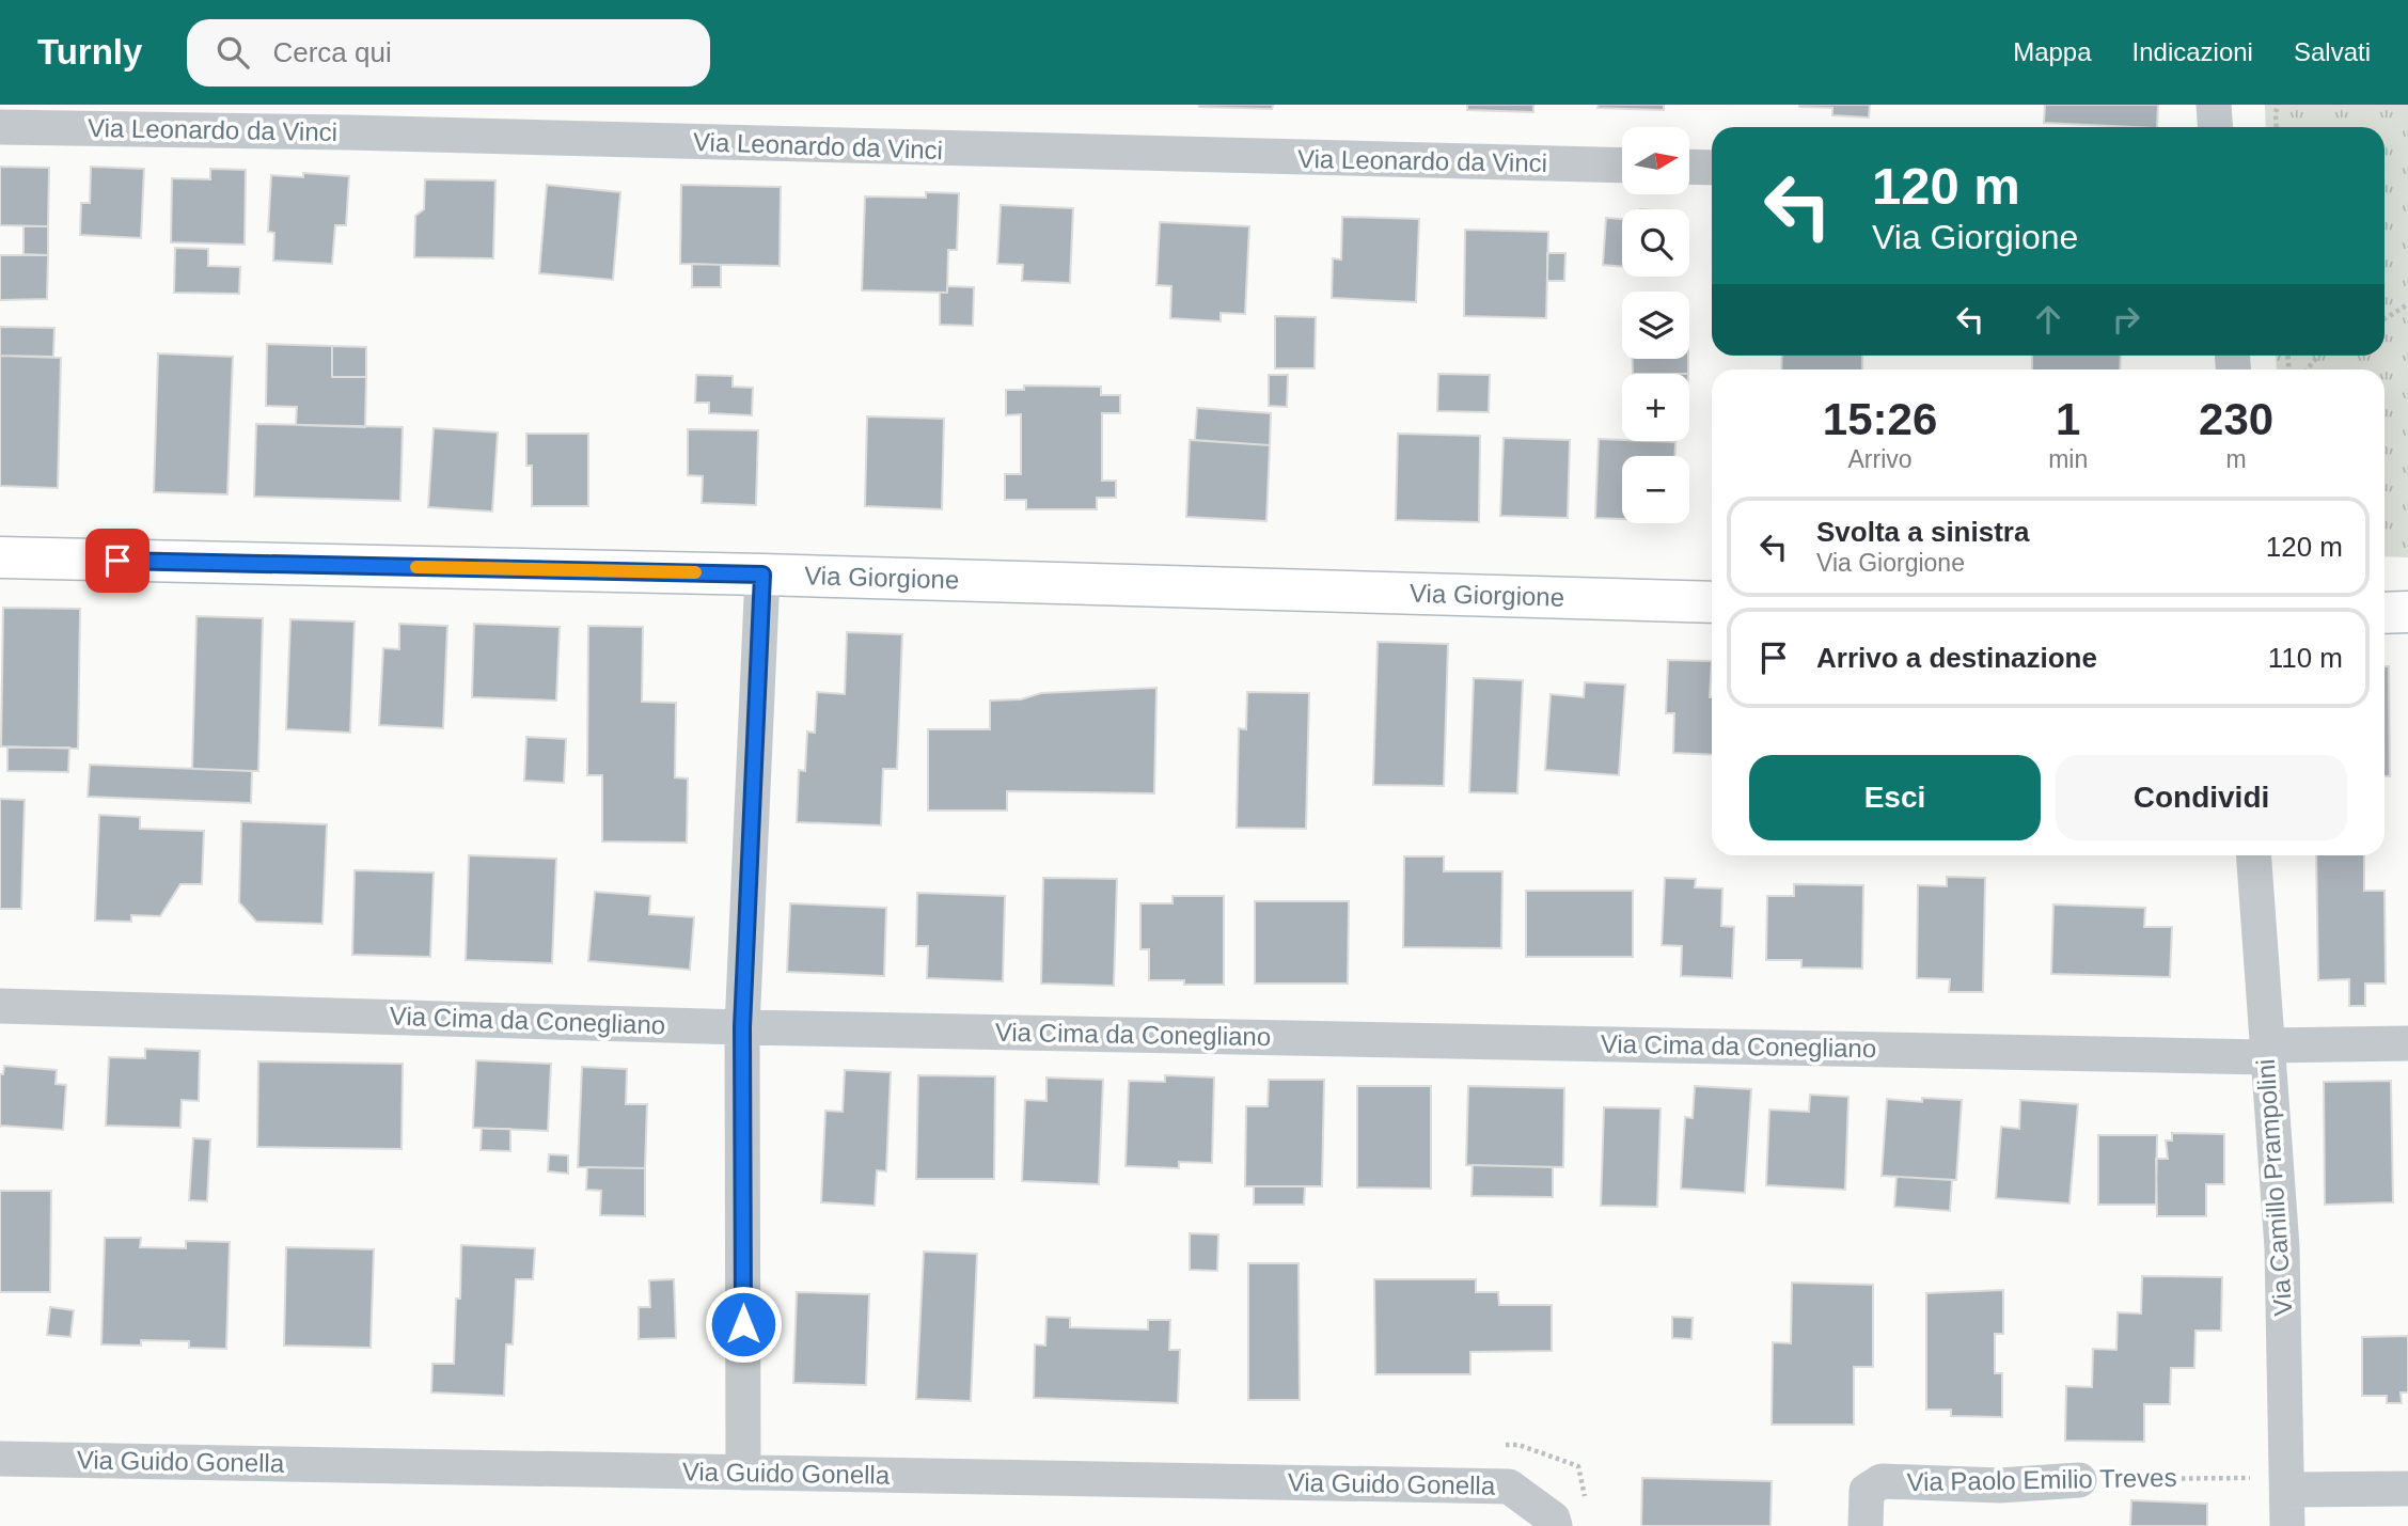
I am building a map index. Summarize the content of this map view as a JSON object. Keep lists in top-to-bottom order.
{
  "streets": {
    "main road": ["Via Giorgione"],
    "street": [
      "Via Leonardo da Vinci",
      "Via Cima da Conegliano",
      "Via Camillo Prampolini",
      "Via Guido Gonella",
      "Via Paolo Emilio Treves"
    ]
  },
  "crossings": [
    ["Via Cima da Conegliano", "Via Camillo Prampolini"],
    ["Via Camillo Prampolini", "Via Paolo Emilio Treves"]
  ],
  "north": "right",
  "page": {
    "header": "Turnly",
    "search": "Cerca qui",
    "nav": ["Mappa", "Indicazioni", "Salvati"],
    "map_buttons": ["+", "−"],
    "turn": ["120 m", "Via Giorgione"],
    "eta": [
      "15:26",
      "Arrivo",
      "1",
      "min",
      "230",
      "m"
    ],
    "list": [
      {
        "name": "Svolta a sinistra",
        "note": "Via Giorgione",
        "value": "120 m"
      },
      {
        "name": "Arrivo a destinazione",
        "value": "110 m"
      }
    ],
    "buttons": ["Esci", "Condividi"]
  }
}
